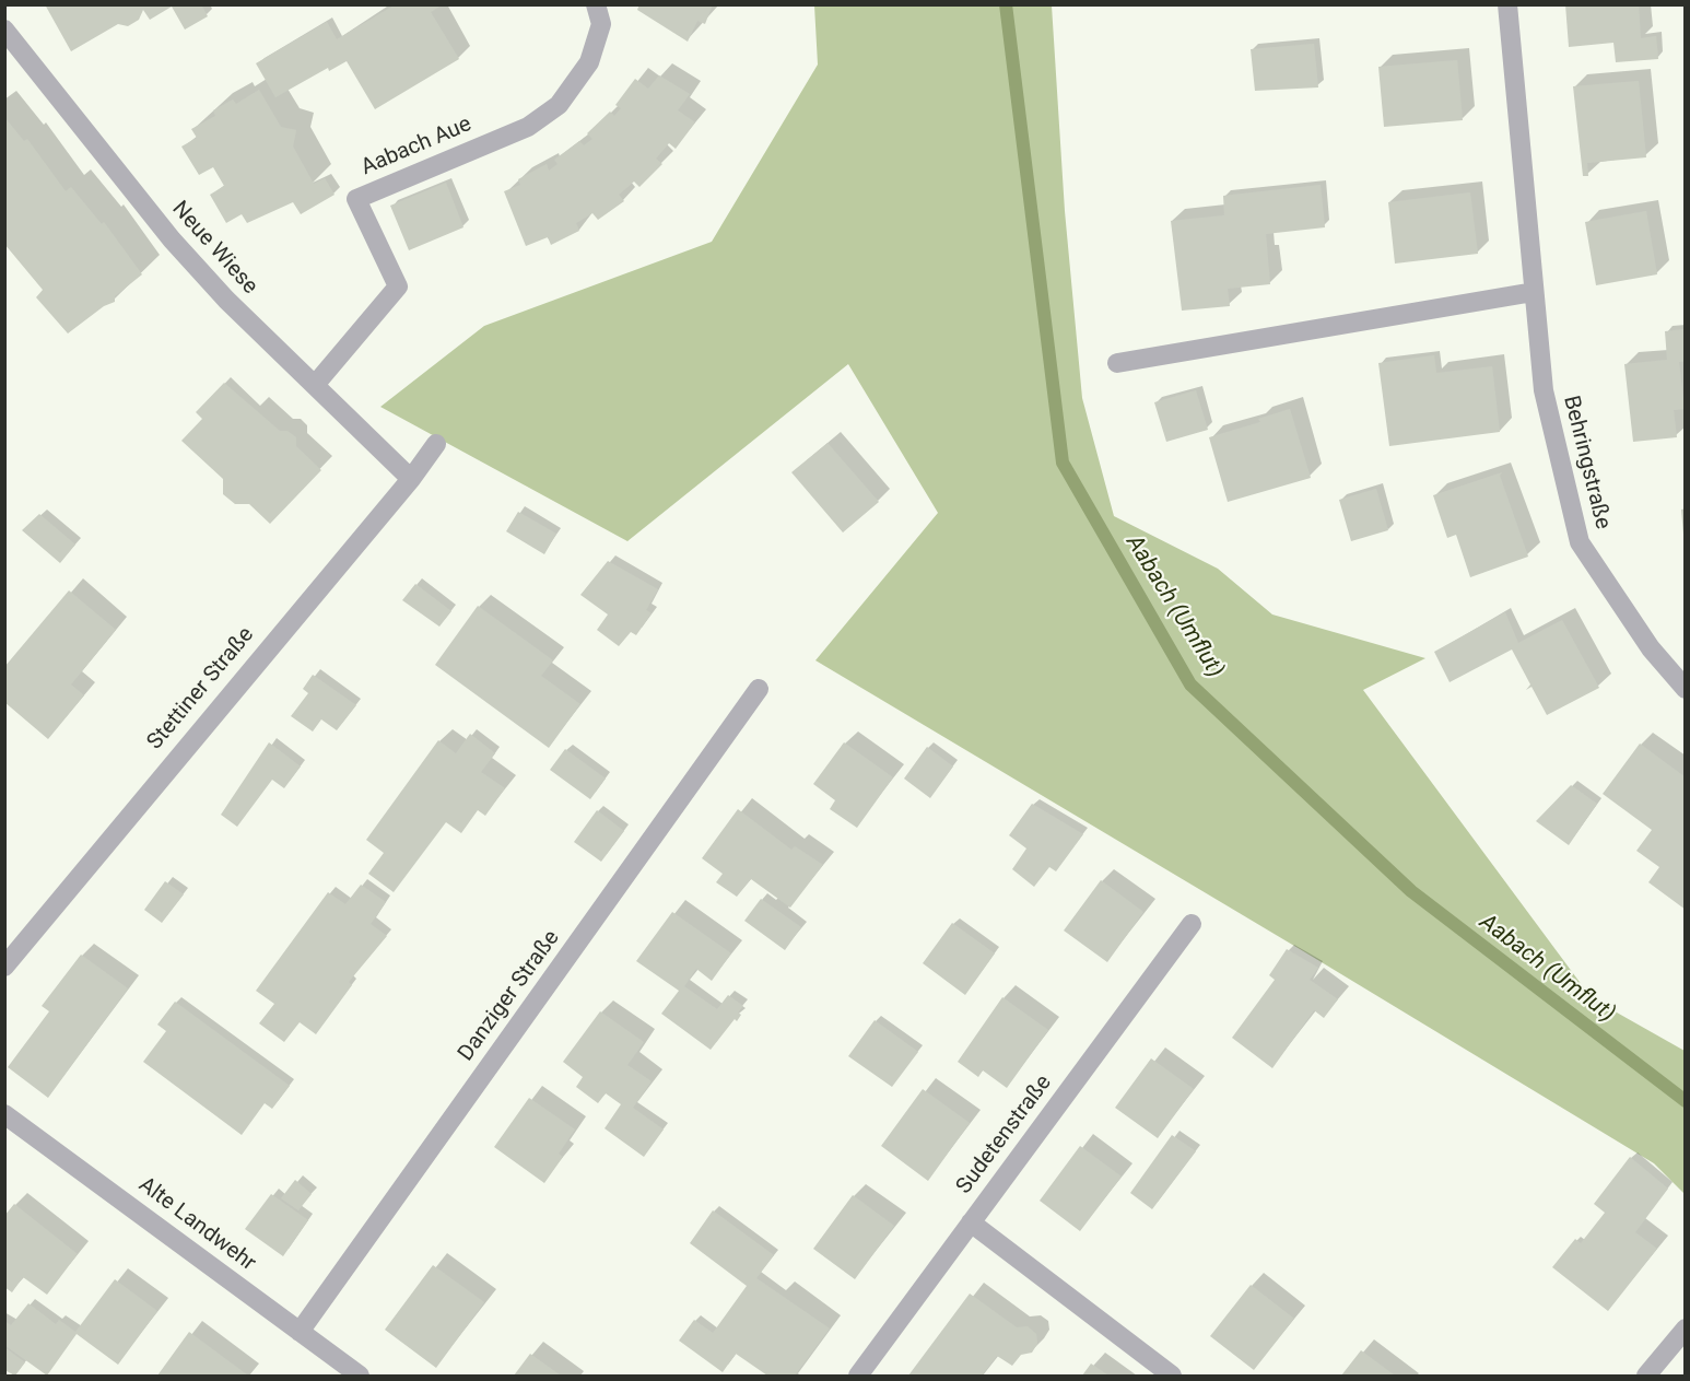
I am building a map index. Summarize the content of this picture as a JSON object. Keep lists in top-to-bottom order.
{
  "streets": {
    "street": [
      "Aabach Aue",
      "Neue Wiese",
      "Behringstraße",
      "Stettiner Straße",
      "Danziger Straße",
      "Sudetenstraße",
      "Alte Landwehr"
    ]
  },
  "crossings": [
    ["Aabach Aue", "Neue Wiese"],
    ["Neue Wiese", "Stettiner Straße"],
    ["Danziger Straße", "Alte Landwehr"]
  ],
  "water": ["Aabach (Umflut)"]
}
